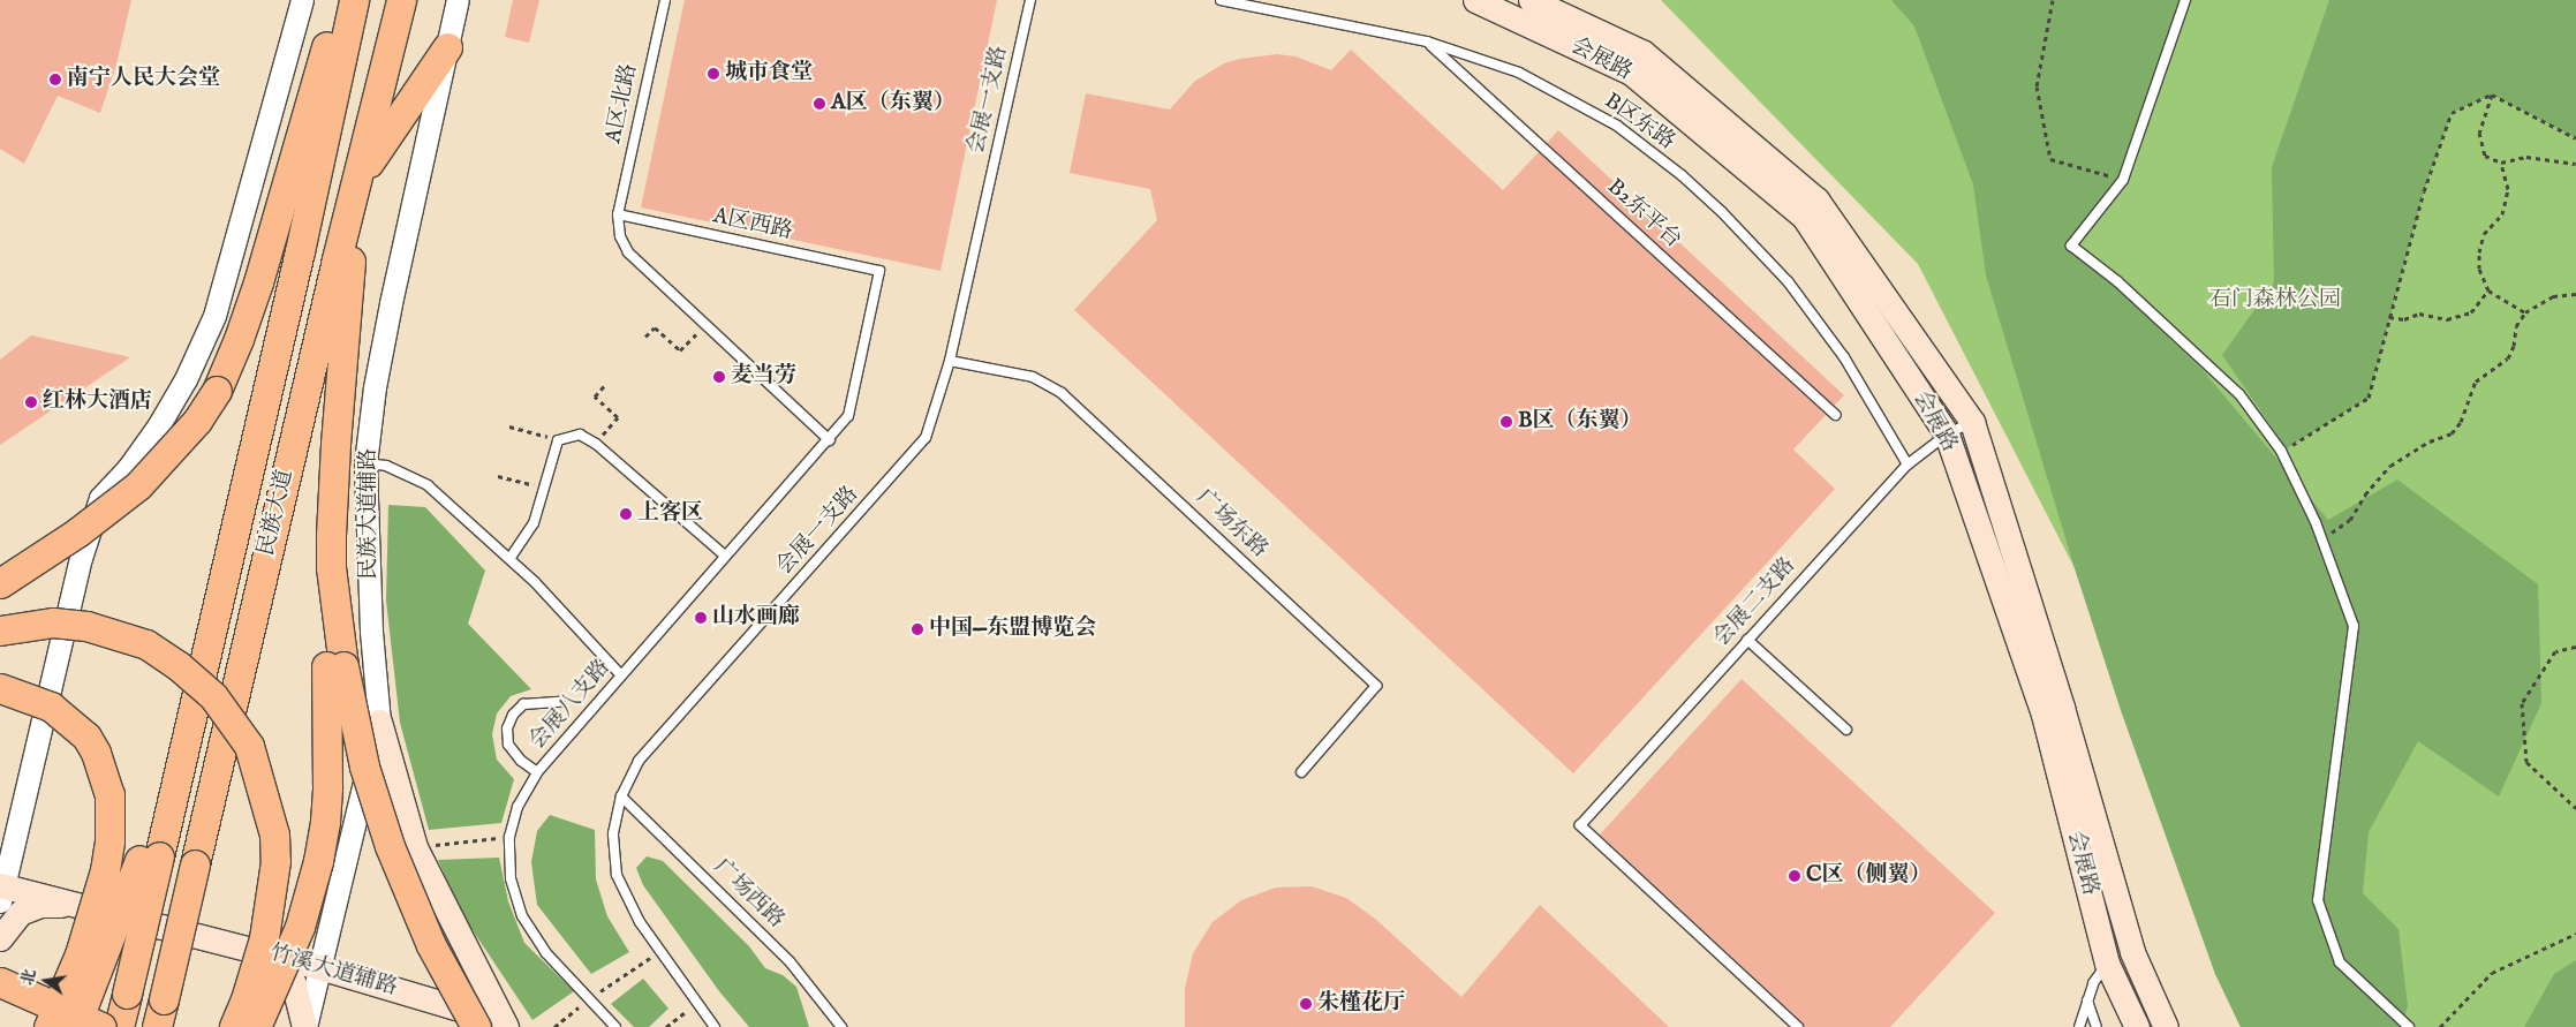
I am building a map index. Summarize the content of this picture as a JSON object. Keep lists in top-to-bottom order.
{
  "streets": {
    "highway": ["民族大道"],
    "main road": ["会展路", "竹溪大道辅路"],
    "street": ["民族大道辅路"],
    "lane": [
      "会展一支路",
      "A区北路",
      "B区东路",
      "B2东平台",
      "A区西路",
      "广场东路",
      "会展二支路",
      "会展八支路",
      "广场西路"
    ]
  },
  "crossings": [
    ["会展路", "会展二支路"],
    ["会展一支路", "广场东路"],
    ["会展一支路", "广场西路"],
    ["A区北路", "A区西路"],
    ["B区东路", "B2东平台"],
    ["B区东路", "会展二支路"],
    ["A区西路", "会展八支路"],
    ["民族大道辅路", "竹溪大道辅路"]
  ],
  "parks": ["石门森林公园"],
  "places": [
    "城市食堂",
    "南宁人民大会堂",
    "A区（东翼）",
    "麦当劳",
    "红林大酒店",
    "B区（东翼）",
    "上客区",
    "山水画廊",
    "中国—东盟博览会",
    "C区（侧翼）",
    "朱槿花厅"
  ],
  "north": "left"
}
